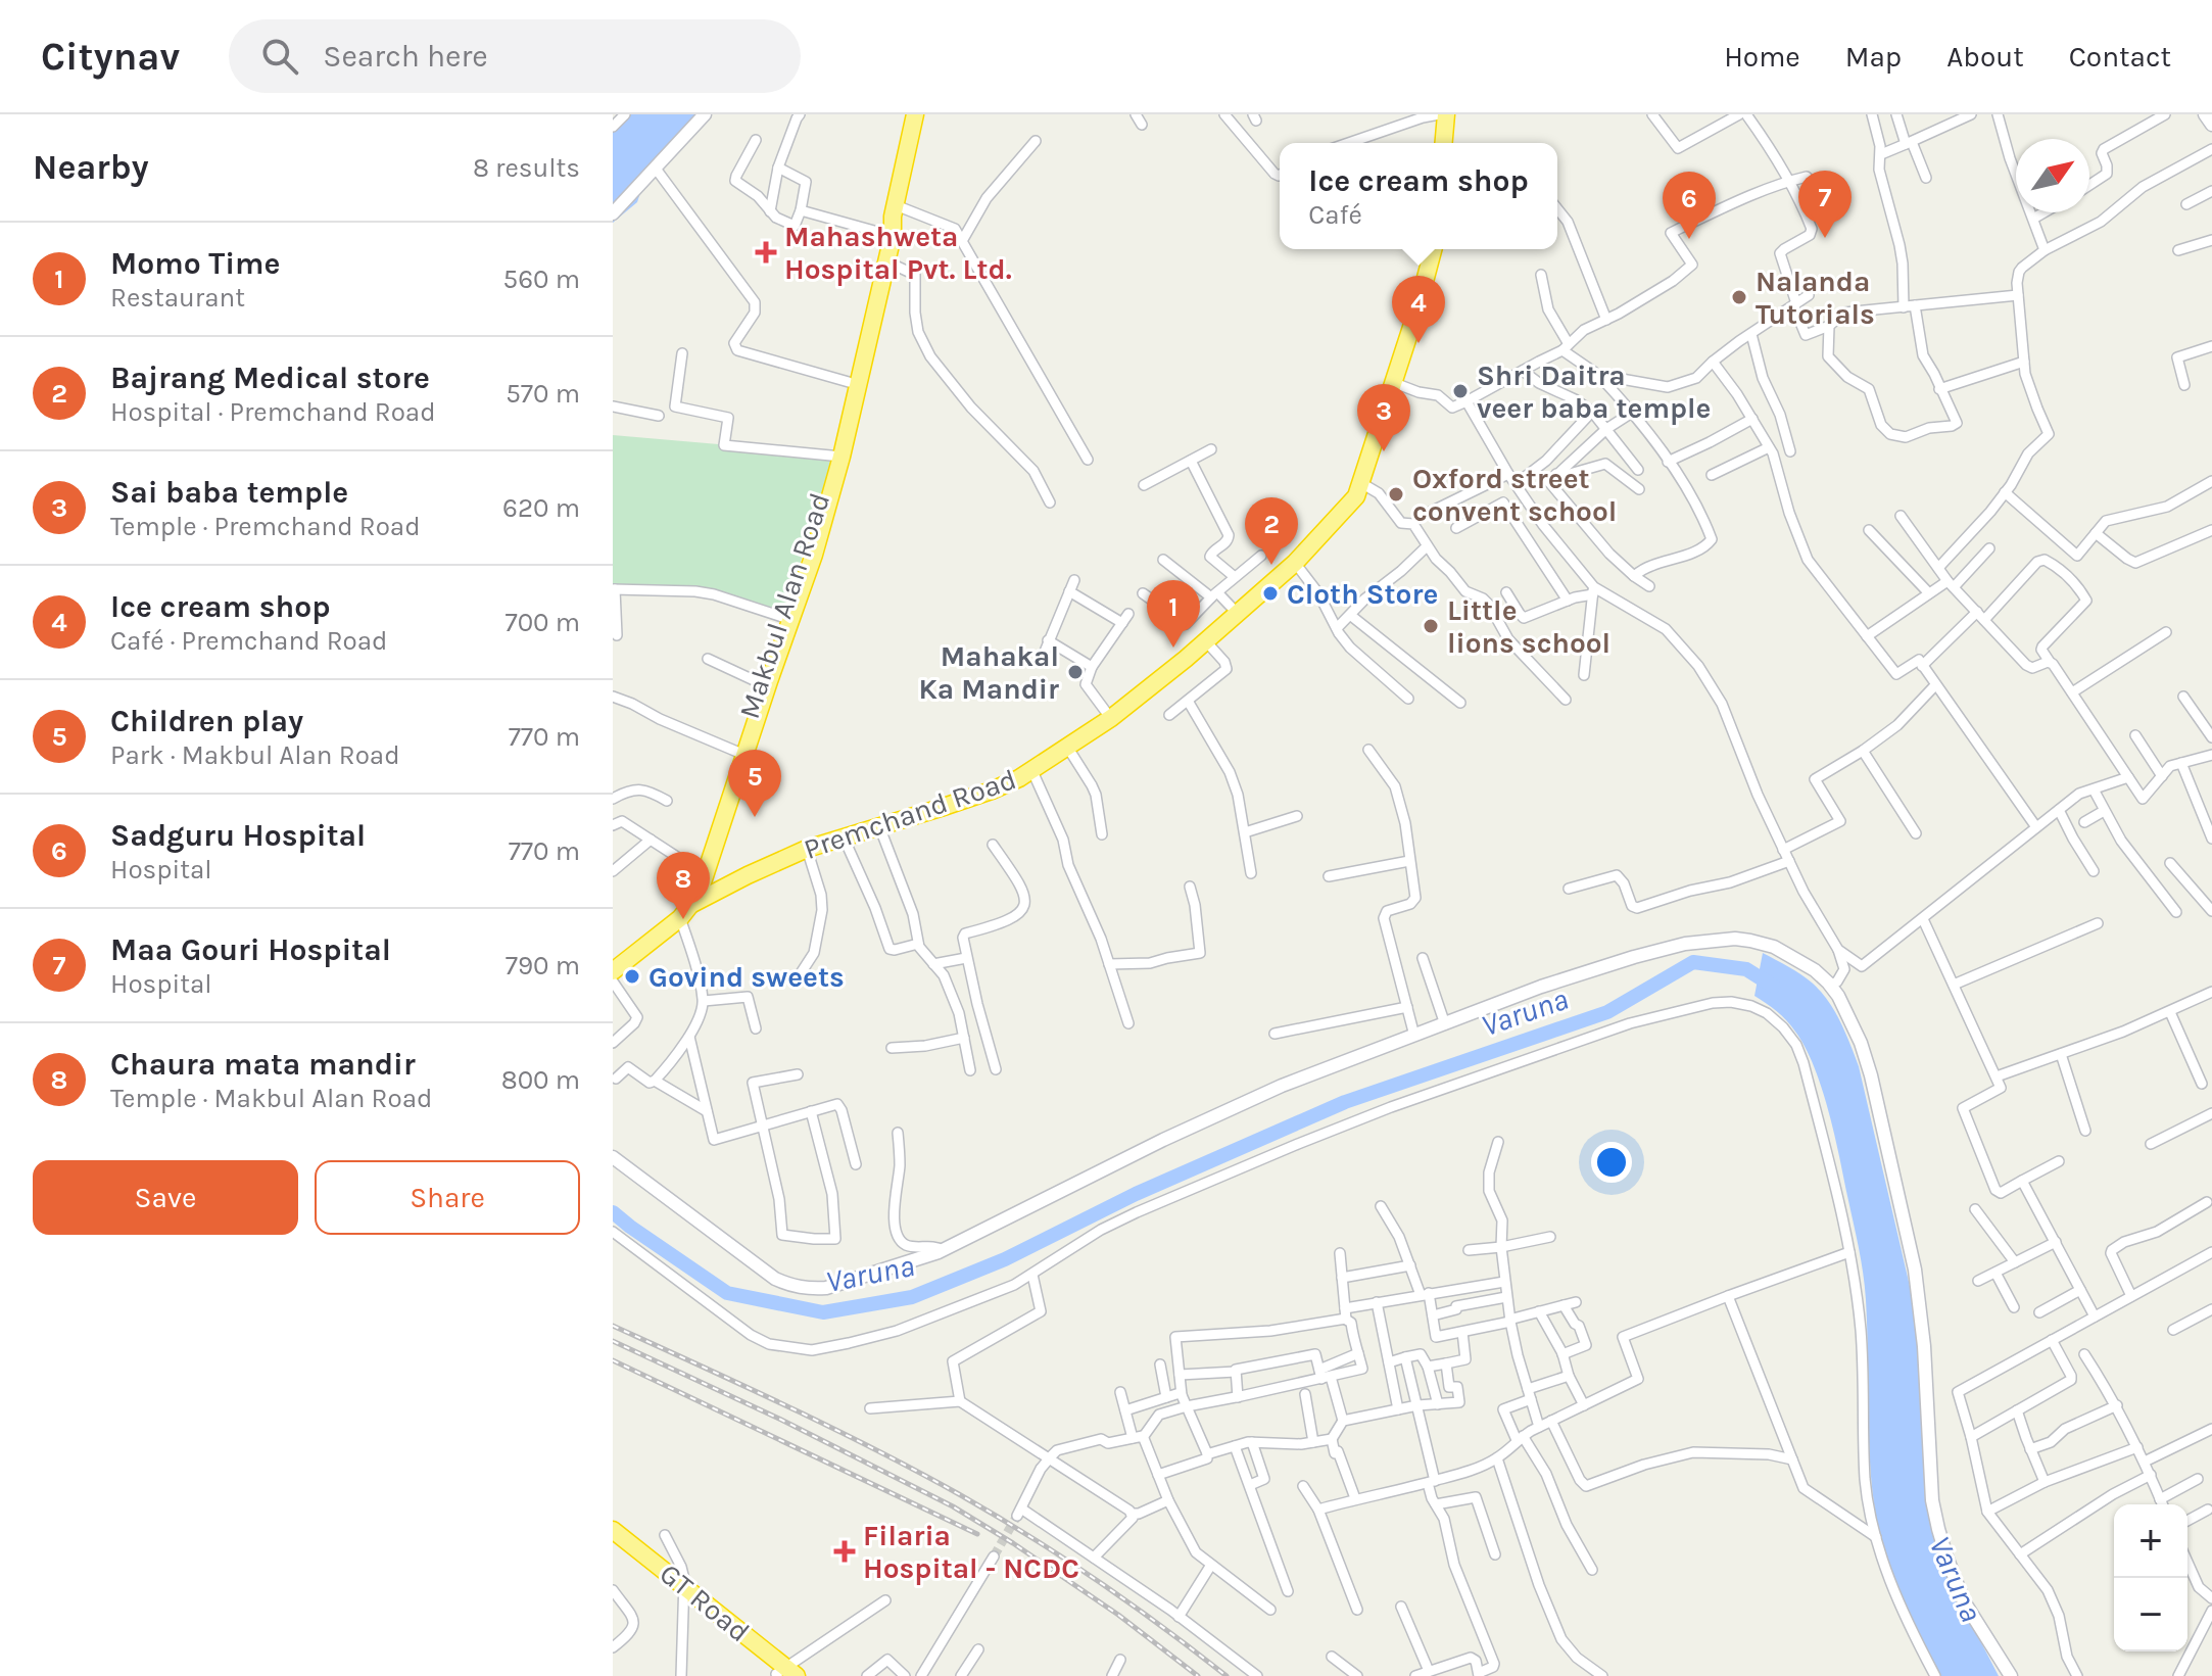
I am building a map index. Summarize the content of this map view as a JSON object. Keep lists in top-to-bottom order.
{
  "streets": {
    "highway": ["Makbul Alan Road", "Premchand Road", "GT Road"]
  },
  "crossings": [
    ["Makbul Alan Road", "Premchand Road"]
  ],
  "water": ["Varuna"],
  "places": {
    "health": ["Mahashweta Hospital Pvt. Ltd.", "Filaria Hospital - NCDC"],
    "other": [
      "Nalanda Tutorials",
      "Shri Daitra veer baba temple",
      "Oxford street convent school",
      "Cloth Store",
      "Little lions school",
      "Mahakal Ka Mandir",
      "Govind sweets"
    ]
  },
  "north": "top right",
  "page": {
    "header": "Citynav",
    "search": "Search here",
    "nav": [
      "Home",
      "Map",
      "About",
      "Contact"
    ],
    "heading": ["Nearby", "8 results"],
    "popup": ["Ice cream shop", "Café"],
    "pins": [
      "7",
      "6",
      "4",
      "3",
      "2",
      "1",
      "5",
      "8"
    ],
    "list": [
      {
        "mark": "1",
        "name": "Momo Time",
        "note": "Restaurant",
        "value": "560 m"
      },
      {
        "mark": "2",
        "name": "Bajrang Medical store",
        "note": "Hospital · Premchand Road",
        "value": "570 m"
      },
      {
        "mark": "3",
        "name": "Sai baba temple",
        "note": "Temple · Premchand Road",
        "value": "620 m"
      },
      {
        "mark": "4",
        "name": "Ice cream shop",
        "note": "Café · Premchand Road",
        "value": "700 m"
      },
      {
        "mark": "5",
        "name": "Children play",
        "note": "Park · Makbul Alan Road",
        "value": "770 m"
      },
      {
        "mark": "6",
        "name": "Sadguru Hospital",
        "note": "Hospital",
        "value": "770 m"
      },
      {
        "mark": "7",
        "name": "Maa Gouri Hospital",
        "note": "Hospital",
        "value": "790 m"
      },
      {
        "mark": "8",
        "name": "Chaura mata mandir",
        "note": "Temple · Makbul Alan Road",
        "value": "800 m"
      }
    ],
    "buttons": ["Save", "Share"],
    "map_buttons": ["+", "−"]
  }
}
